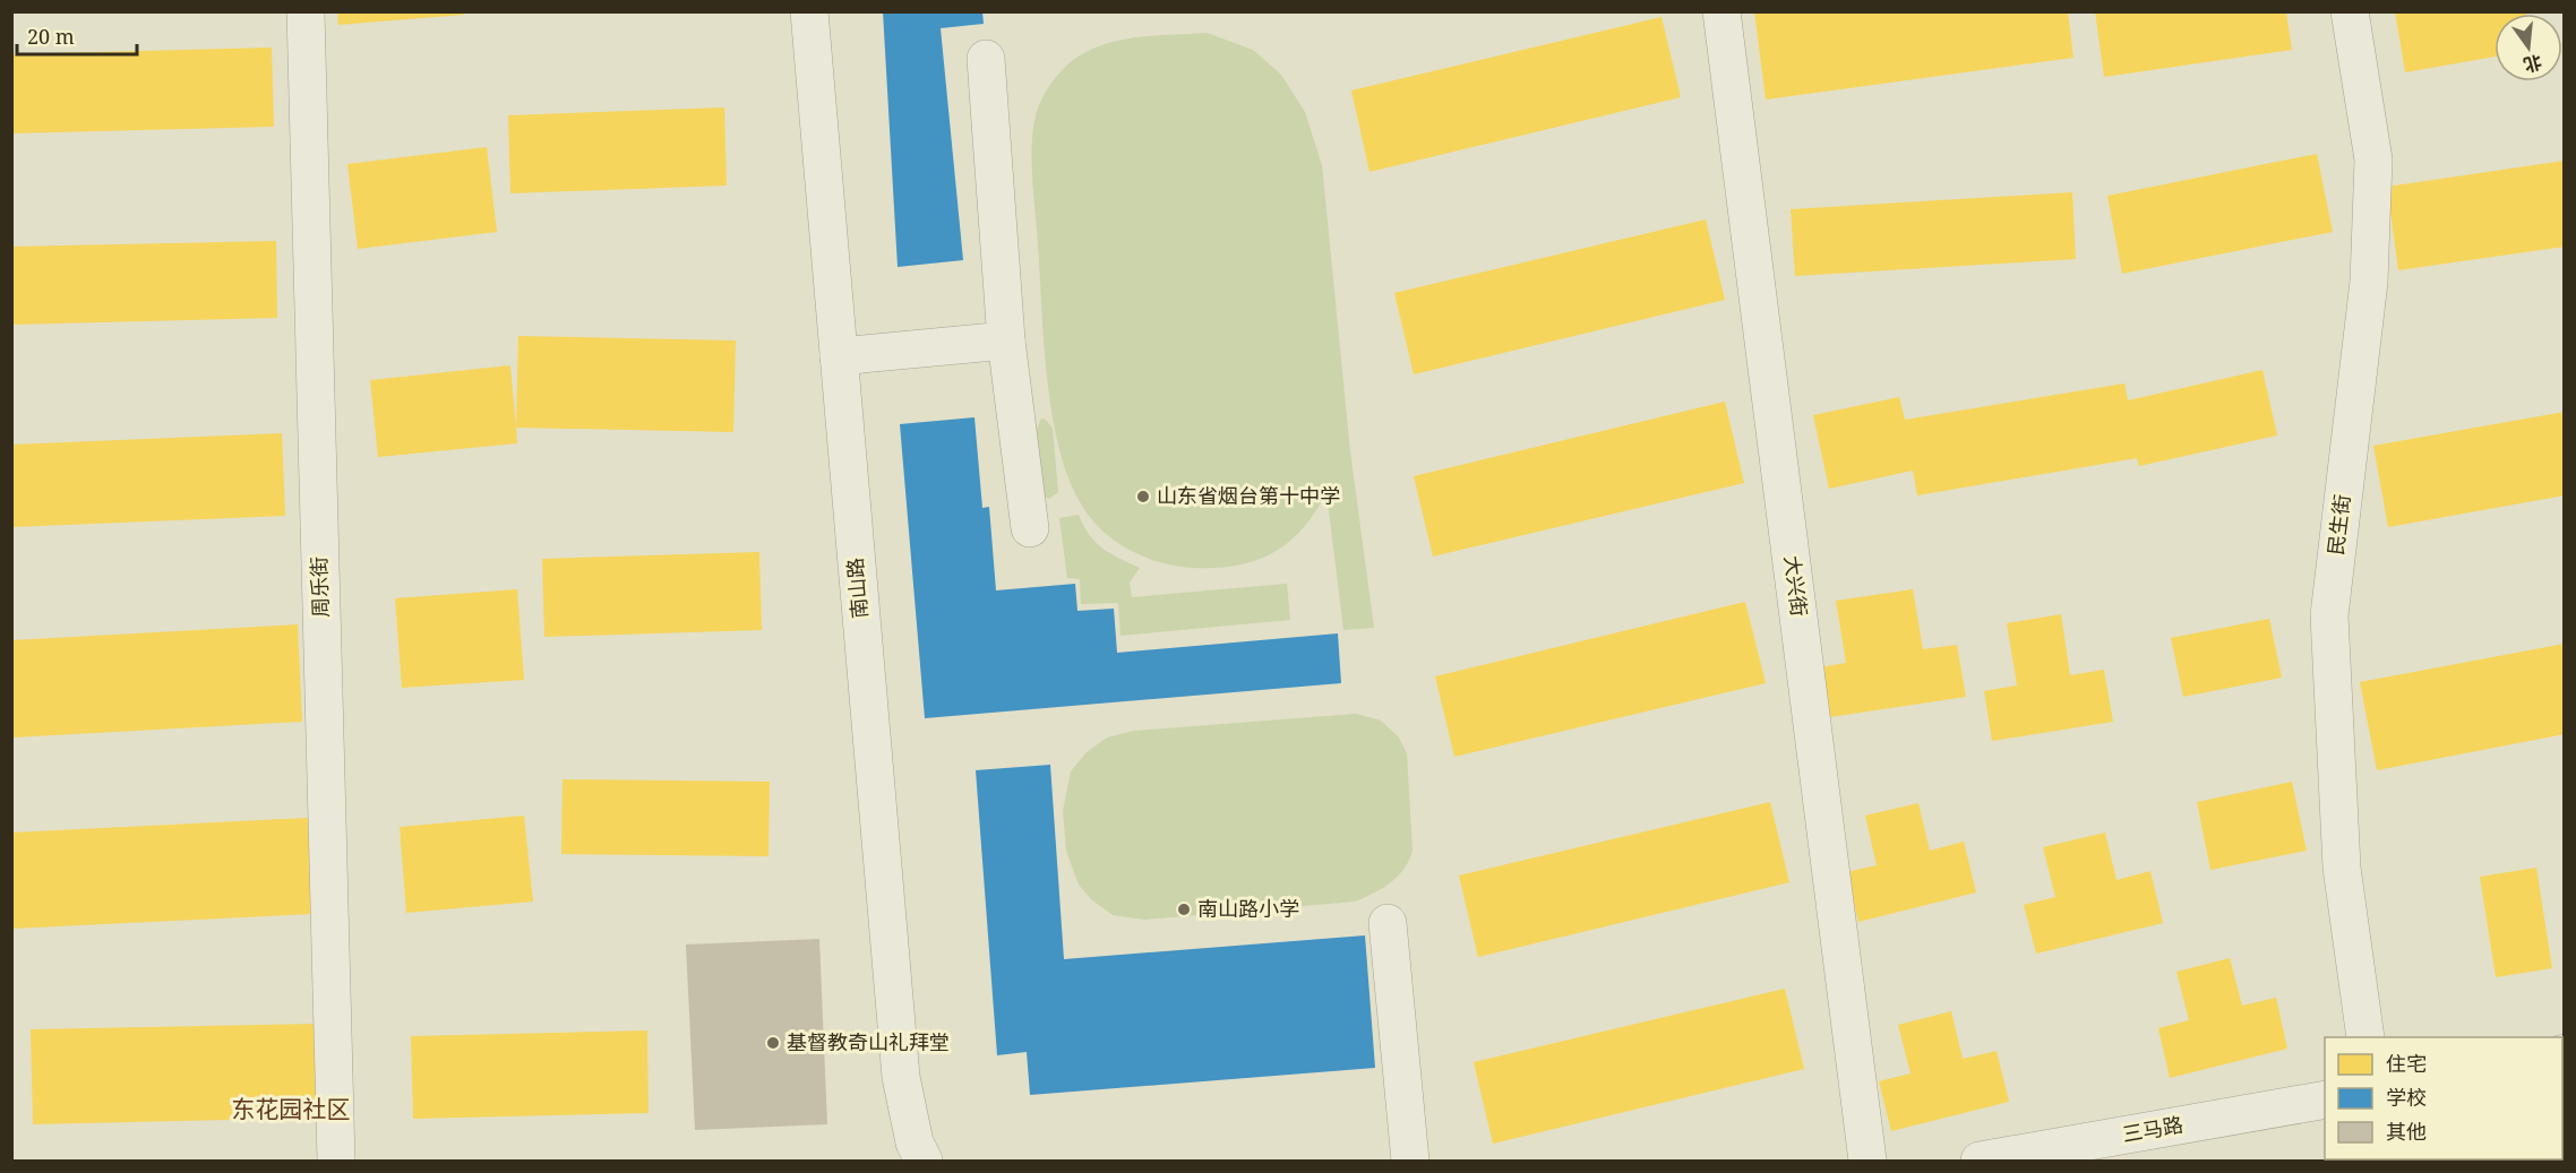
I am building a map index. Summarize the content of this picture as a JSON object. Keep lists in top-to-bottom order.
{
  "streets": {
    "street": [
      "民生街",
      "大兴街",
      "周乐街",
      "南山路",
      "三马路"
    ]
  },
  "districts": ["东花园社区"],
  "places": ["山东省烟台第十中学", "南山路小学", "基督教奇山礼拜堂"],
  "legend": ["住宅", "学校", "其他"],
  "scale_bar": "20 m",
  "north": "bottom"
}
